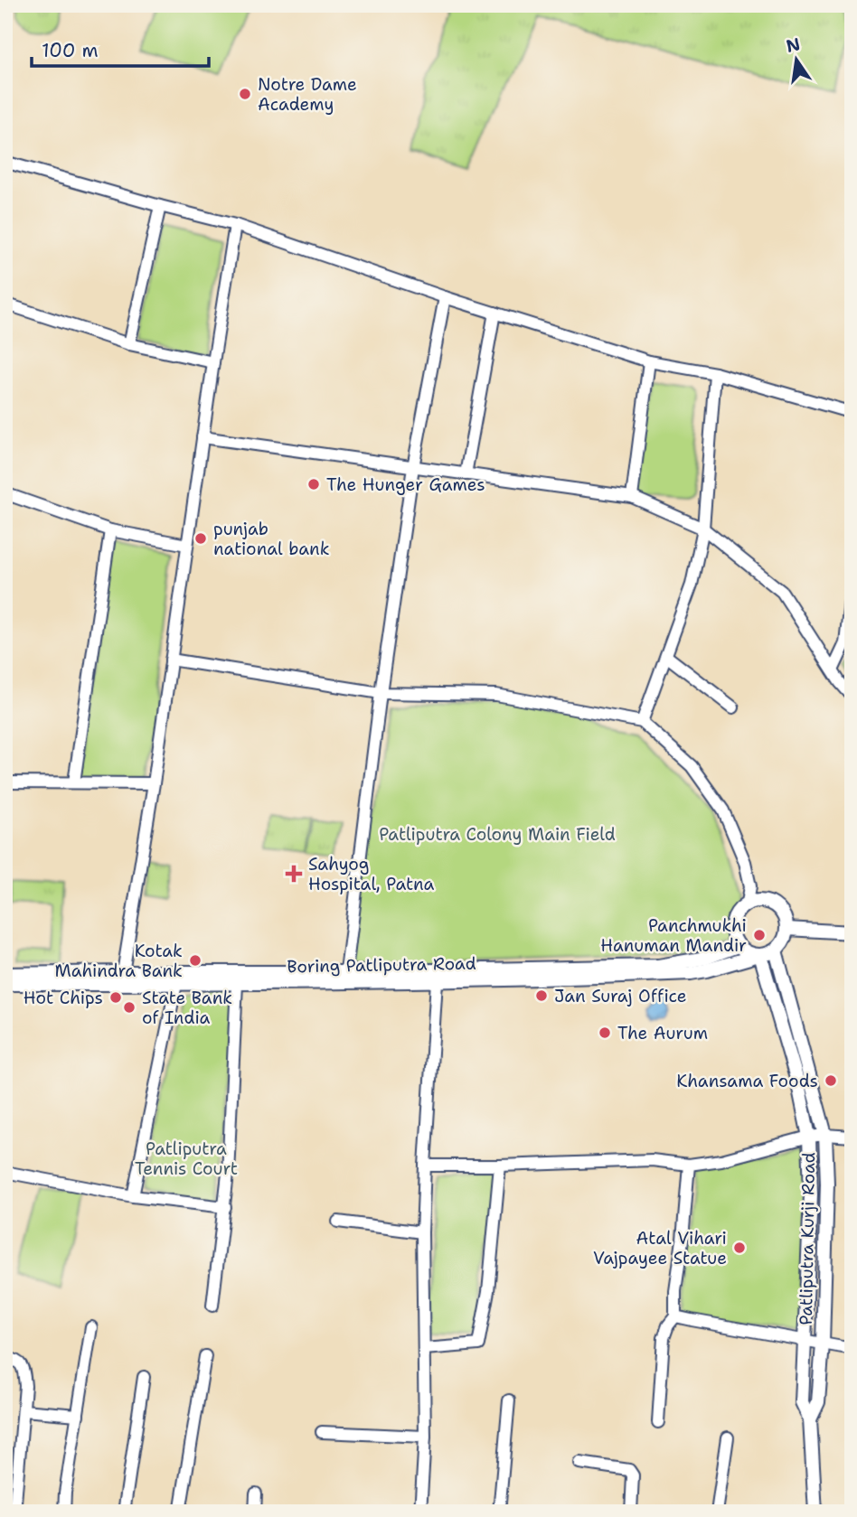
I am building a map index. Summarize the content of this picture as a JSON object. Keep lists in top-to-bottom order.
{
  "streets": {
    "street": ["Boring Patliputra Road", "Patliputra Kurji Road"]
  },
  "crossings": [
    ["Boring Patliputra Road", "Patliputra Kurji Road"]
  ],
  "parks": ["Patliputra Colony Main Field", "Patliputra Tennis Court"],
  "places": {
    "other": [
      "Notre Dame Academy",
      "The Hunger Games",
      "punjab national bank",
      "Panchmukhi Hanuman Mandir",
      "Kotak Mahindra Bank",
      "Jan Suraj Office",
      "Hot Chips",
      "State Bank of India",
      "The Aurum",
      "Khansama Foods",
      "Atal Vihari Vajpayee Statue"
    ],
    "health": ["Sahyog Hospital, Patna"]
  },
  "scale_bar": "100 m",
  "north": "top"
}
